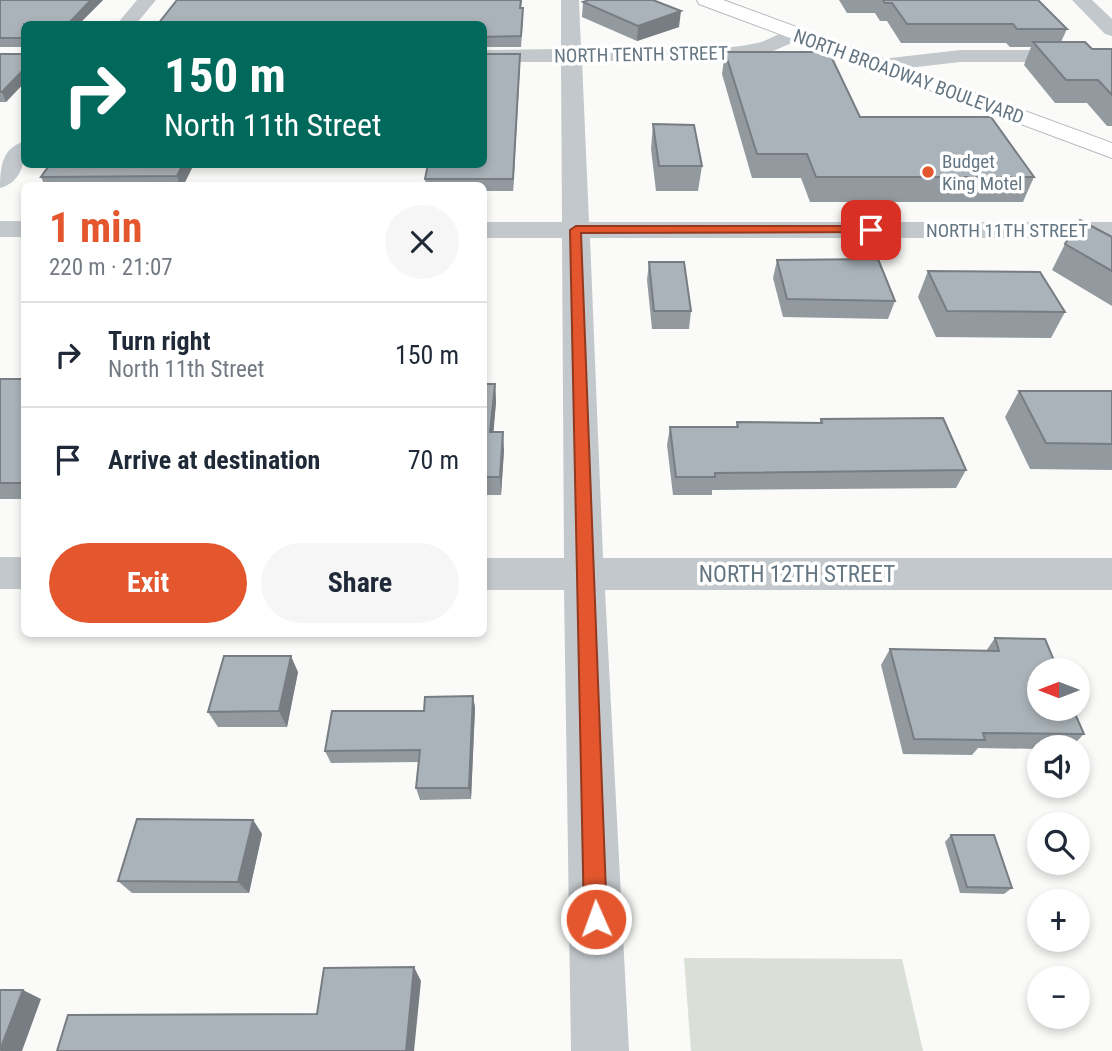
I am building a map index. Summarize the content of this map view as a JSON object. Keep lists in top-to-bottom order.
{
  "streets": {
    "main road": ["NORTH BROADWAY BOULEVARD"],
    "street": ["NORTH TENTH STREET", "NORTH 11TH STREET", "NORTH 12TH STREET"]
  },
  "crossings": [
    ["NORTH TENTH STREET", "NORTH BROADWAY BOULEVARD"]
  ],
  "places": ["Budget King Motel"],
  "north": "left",
  "page": {
    "turn": ["150 m", "North 11th Street"],
    "heading": ["1 min", "220 m · 21:07"],
    "list": [
      {
        "name": "Turn right",
        "note": "North 11th Street",
        "value": "150 m"
      },
      {
        "name": "Arrive at destination",
        "value": "70 m"
      }
    ],
    "buttons": ["Exit", "Share"],
    "map_buttons": ["+", "−"]
  }
}
